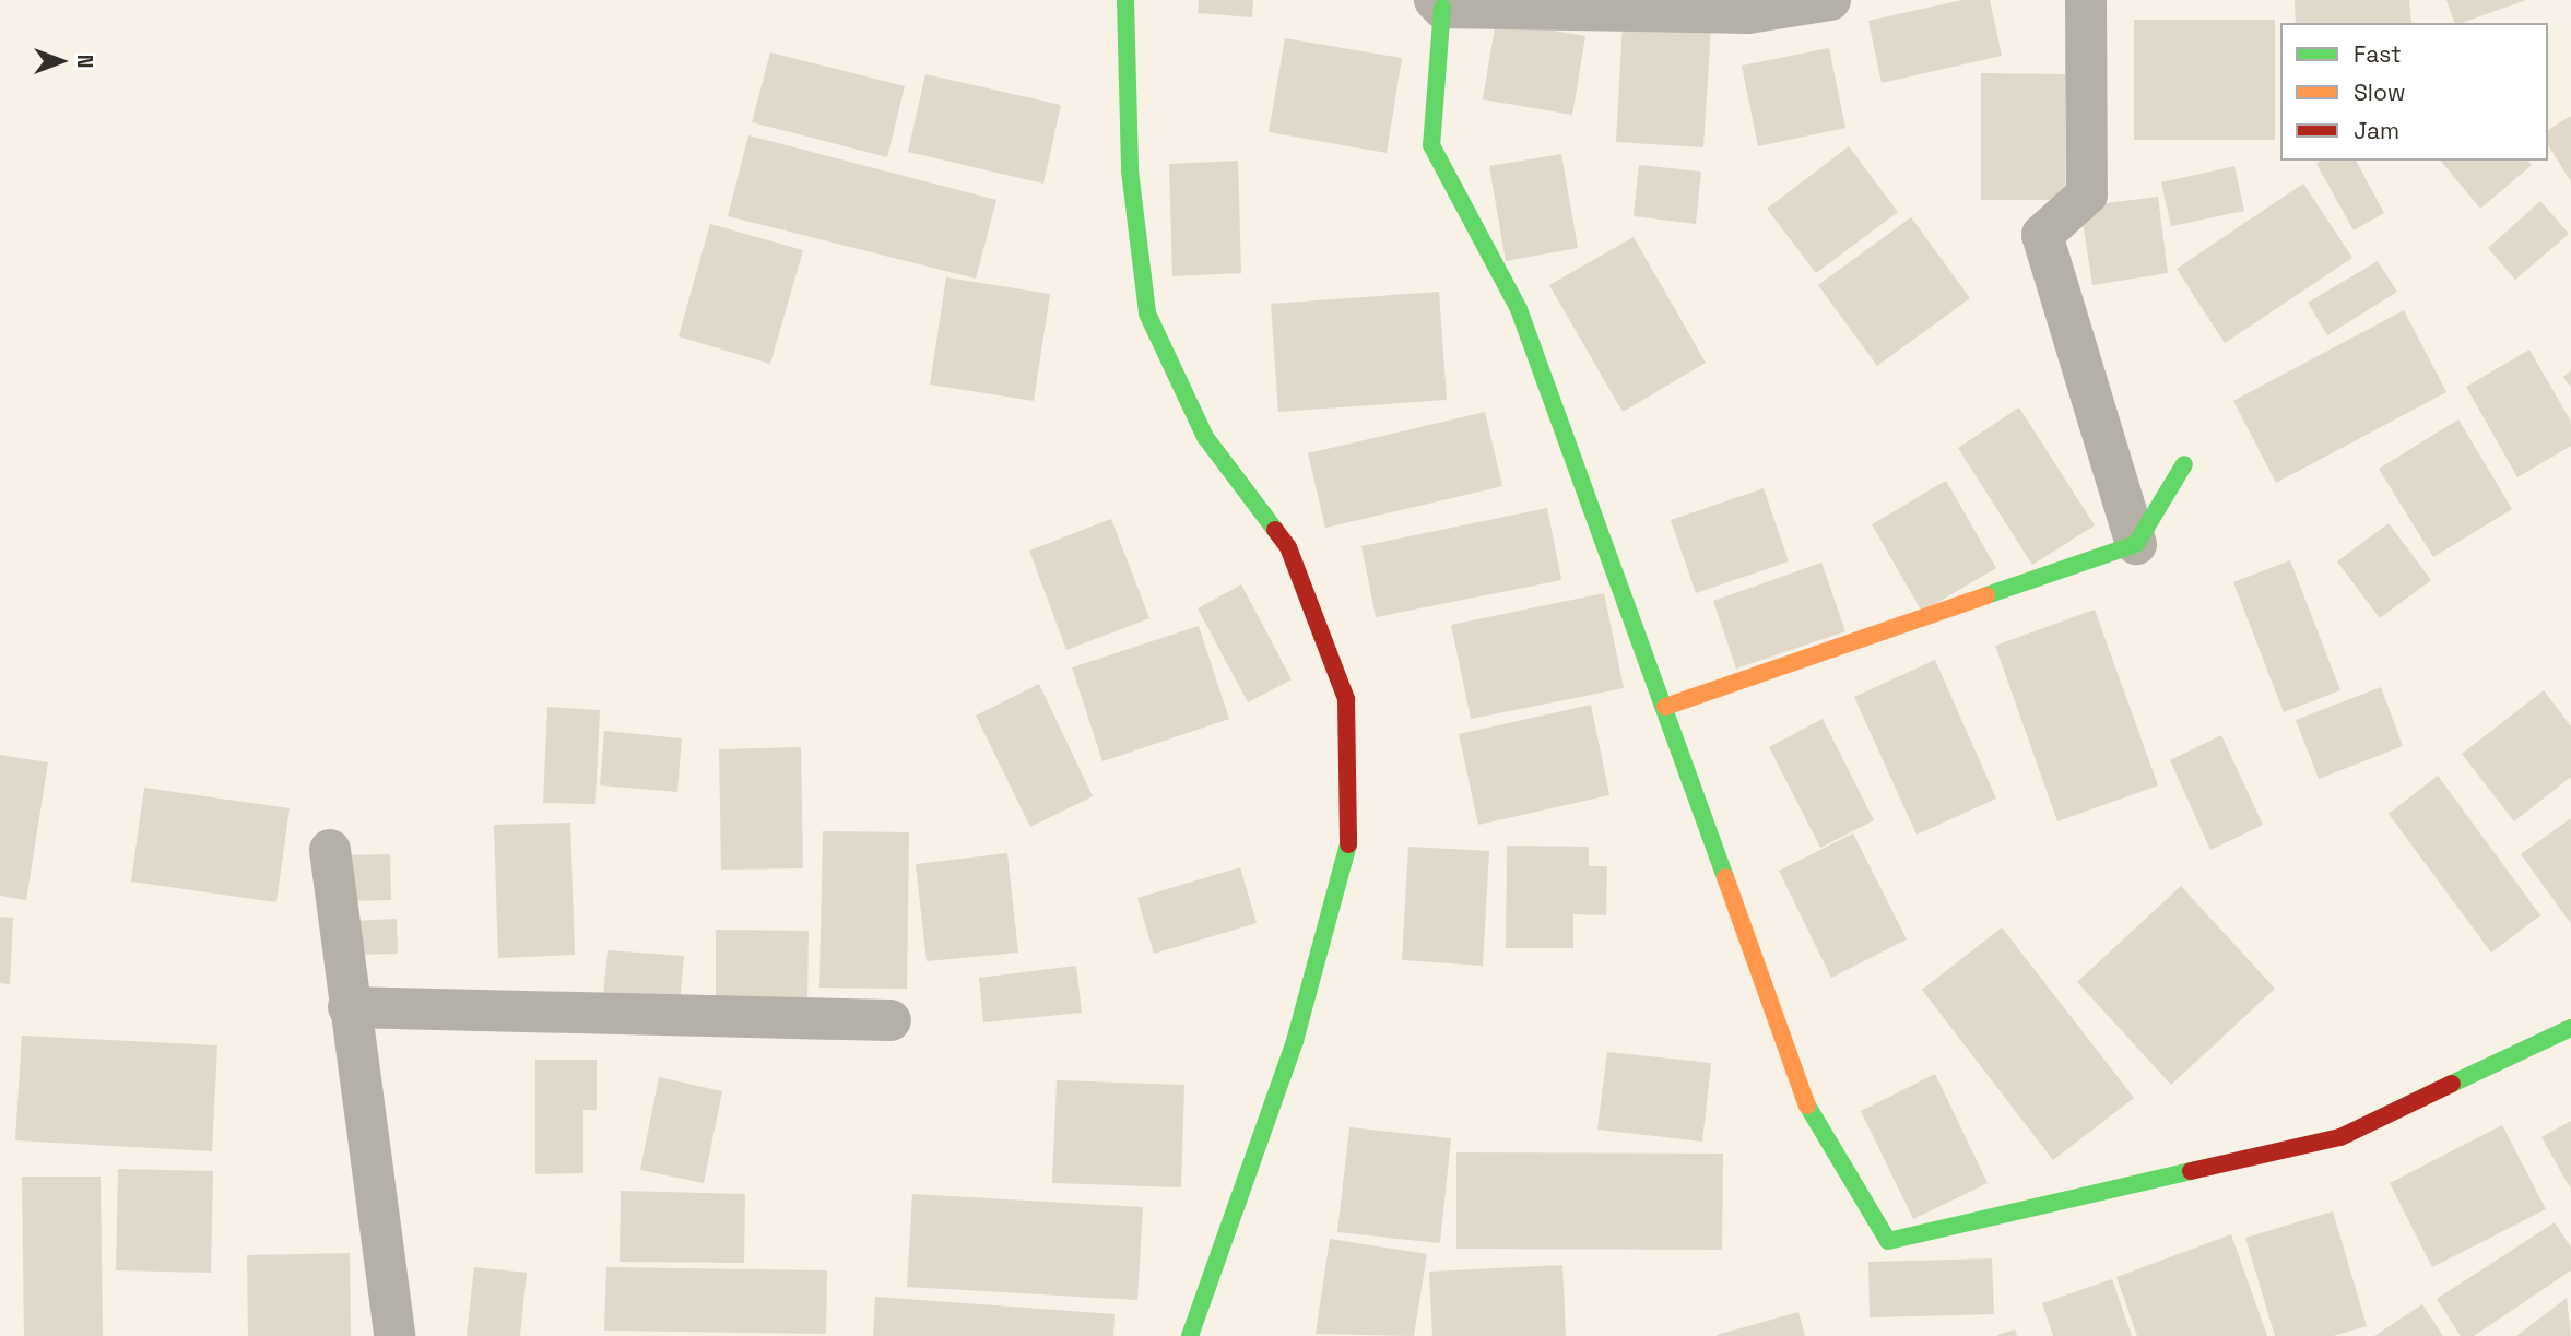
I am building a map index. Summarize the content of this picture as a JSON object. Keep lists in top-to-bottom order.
{
  "legend": ["Fast", "Slow", "Jam"],
  "north": "right"
}
